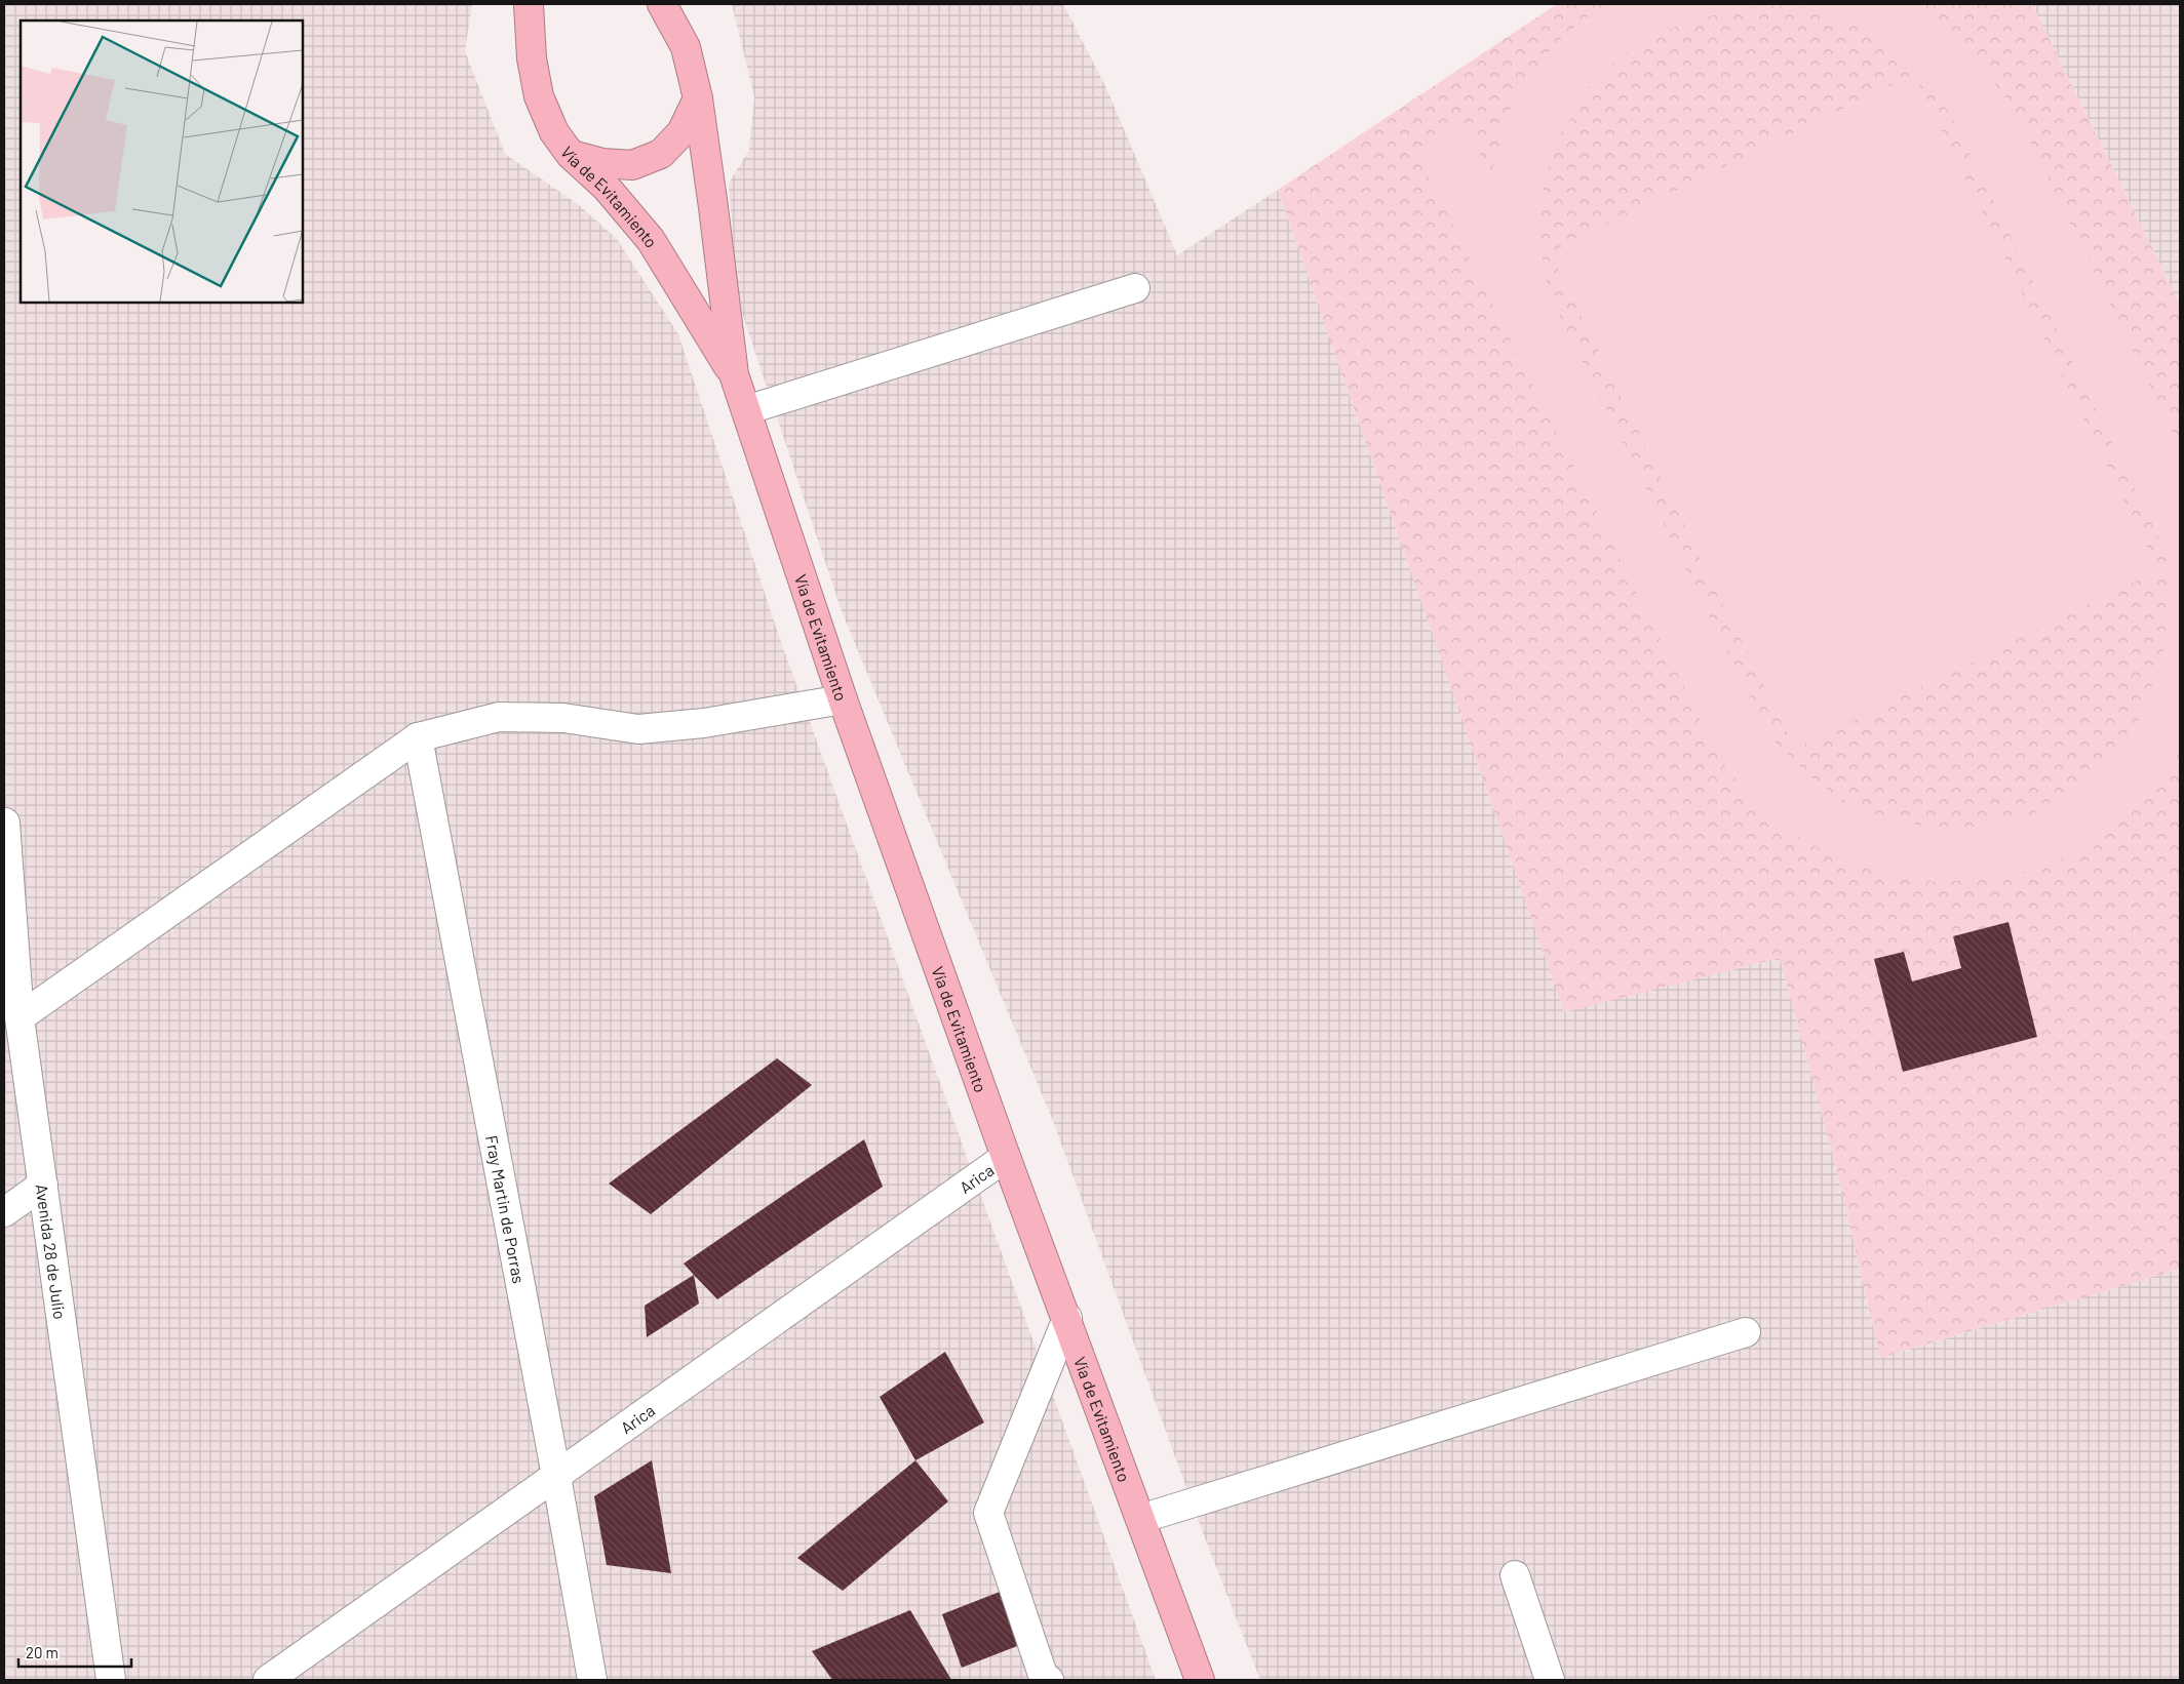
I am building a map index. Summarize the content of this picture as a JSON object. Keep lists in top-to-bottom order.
{
  "streets": {
    "highway": ["Vía de Evitamiento"],
    "street": ["Arica", "Fray Martin de Porras", "Avenida 28 de Julio"]
  },
  "crossings": [
    ["Vía de Evitamiento", "Arica"],
    ["Arica", "Fray Martin de Porras"]
  ],
  "scale_bar": "20 m"
}
